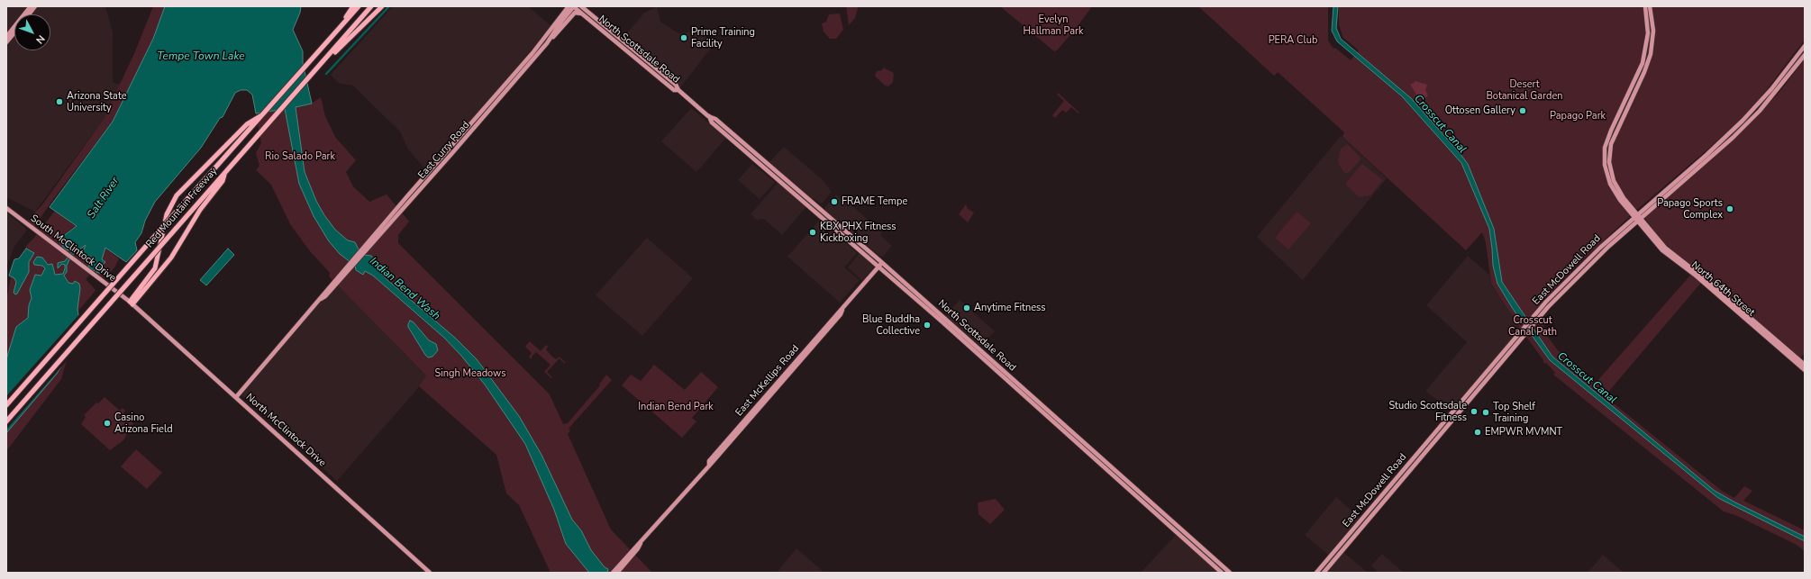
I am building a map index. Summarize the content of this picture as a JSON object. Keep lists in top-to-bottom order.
{
  "streets": {
    "highway": ["Red Mountain Freeway"],
    "main road": [
      "North Scottsdale Road",
      "East Curry Road",
      "South McClintock Drive",
      "East McDowell Road",
      "North 64th Street",
      "East McKellips Road",
      "North McClintock Drive"
    ]
  },
  "crossings": [
    ["North Scottsdale Road", "East Curry Road"],
    ["North Scottsdale Road", "East McKellips Road"],
    ["East Curry Road", "North McClintock Drive"],
    ["South McClintock Drive", "North McClintock Drive"],
    ["East McDowell Road", "North 64th Street"]
  ],
  "water": [
    "Tempe Town Lake",
    "Crosscut Canal",
    "Salt River",
    "Indian Bend Wash"
  ],
  "parks": [
    "Evelyn Hallman Park",
    "PERA Club",
    "Desert Botanical Garden",
    "Papago Park",
    "Rio Salado Park",
    "Crosscut Canal Path",
    "Singh Meadows",
    "Indian Bend Park"
  ],
  "places": [
    "Prime Training Facility",
    "Arizona State University",
    "Ottosen Gallery",
    "FRAME Tempe",
    "Papago Sports Complex",
    "KBX PHX Fitness Kickboxing",
    "Anytime Fitness",
    "Blue Buddha Collective",
    "Studio Scottsdale Fitness",
    "Top Shelf Training",
    "Casino Arizona Field",
    "EMPWR MVMNT"
  ],
  "north": "bottom right"
}
